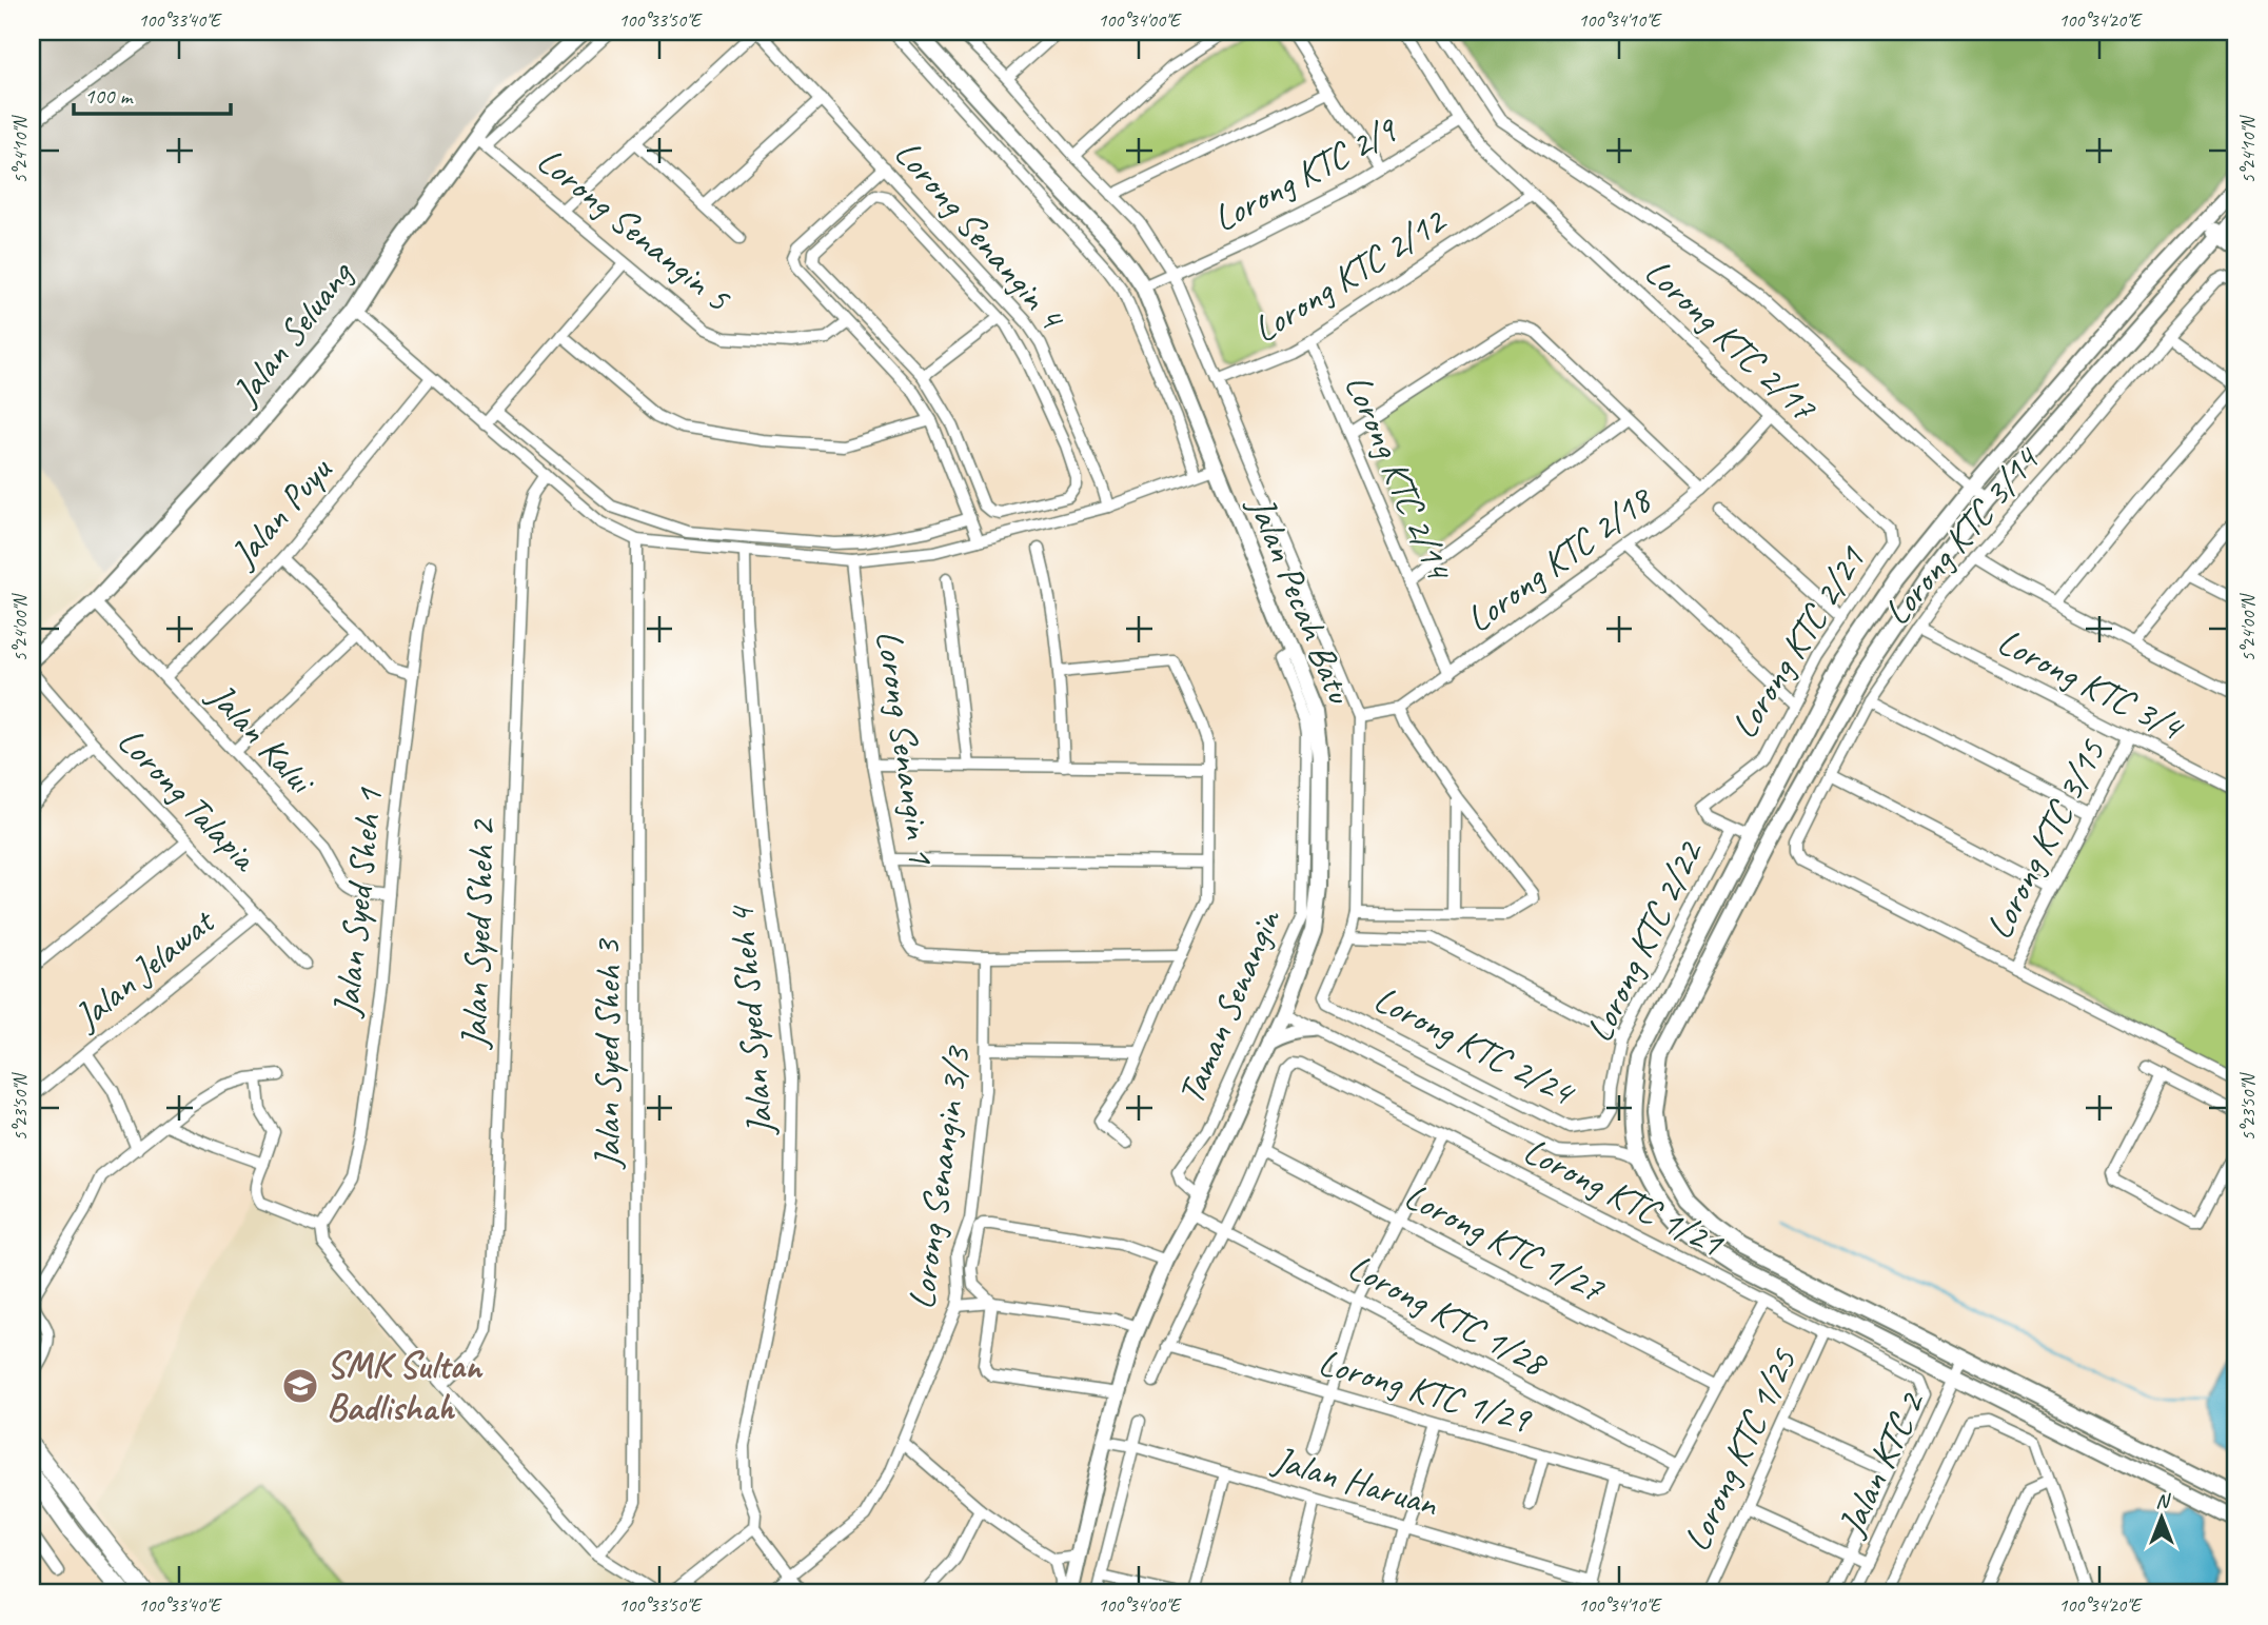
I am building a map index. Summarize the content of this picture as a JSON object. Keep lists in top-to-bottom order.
{
  "streets": {
    "street": [
      "Lorong KTC 2/9",
      "Lorong Senangin 5",
      "Lorong Senangin 4",
      "Lorong KTC 2/12",
      "Jalan Seluang",
      "Lorong KTC 2/17",
      "Lorong KTC 2/14",
      "Jalan Puyu",
      "Lorong KTC 3/14",
      "Lorong KTC 2/18",
      "Jalan Pecah Batu",
      "Lorong KTC 2/21",
      "Lorong KTC 3/4",
      "Jalan Kalui",
      "Lorong Senangin 1",
      "Lorong Talapia",
      "Lorong KTC 3/15",
      "Jalan Syed Sheh 1",
      "Jalan Syed Sheh 2",
      "Lorong KTC 2/22",
      "Jalan Jelawat",
      "Taman Senangin",
      "Jalan Syed Sheh 4",
      "Lorong KTC 2/24",
      "Jalan Syed Sheh 3",
      "Lorong Senangin 3/3",
      "Lorong KTC 1/21",
      "Lorong KTC 1/27",
      "Lorong KTC 1/28",
      "Lorong KTC 1/29",
      "Lorong KTC 1/25",
      "Jalan KTC 2",
      "Jalan Haruan"
    ]
  },
  "crossings": [
    ["Lorong KTC 2/9", "Lorong KTC 2/12"],
    ["Lorong KTC 2/9", "Lorong KTC 2/17"],
    ["Lorong KTC 2/9", "Jalan Pecah Batu"],
    ["Lorong Senangin 5", "Jalan Seluang"],
    ["Lorong KTC 2/12", "Lorong KTC 2/17"],
    ["Lorong KTC 2/12", "Lorong KTC 2/14"],
    ["Jalan Seluang", "Jalan Kalui"],
    ["Lorong KTC 2/17", "Lorong KTC 2/18"],
    ["Lorong KTC 2/17", "Lorong KTC 2/21"],
    ["Lorong KTC 2/14", "Lorong KTC 2/18"],
    ["Jalan Puyu", "Jalan Kalui"],
    ["Lorong KTC 3/14", "Lorong KTC 3/4"],
    ["Lorong KTC 3/14", "Lorong KTC 3/15"],
    ["Jalan Pecah Batu", "Taman Senangin"],
    ["Jalan Pecah Batu", "Lorong KTC 1/28"],
    ["Jalan Pecah Batu", "Jalan Haruan"],
    ["Lorong KTC 2/21", "Lorong KTC 2/22"],
    ["Lorong KTC 3/4", "Lorong KTC 3/15"],
    ["Jalan Kalui", "Jalan Syed Sheh 1"],
    ["Lorong Senangin 1", "Lorong Senangin 3/3"],
    ["Lorong Talapia", "Jalan Jelawat"],
    ["Lorong KTC 2/22", "Lorong KTC 2/24"],
    ["Lorong KTC 1/21", "Lorong KTC 1/27"],
    ["Lorong KTC 1/21", "Lorong KTC 1/28"],
    ["Lorong KTC 1/21", "Lorong KTC 1/29"],
    ["Lorong KTC 1/21", "Lorong KTC 1/25"],
    ["Lorong KTC 1/28", "Lorong KTC 1/29"]
  ],
  "places": {
    "school or university": ["SMK Sultan Badlishah"]
  },
  "scale_bar": "100 m",
  "north": "top",
  "coordinates": [
    "100°33'40\"E",
    "100°33'50\"E",
    "100°34'00\"E",
    "100°34'10\"E",
    "100°34'20\"E",
    "5°24'10\"N",
    "5°24'00\"N",
    "5°23'50\"N"
  ]
}
